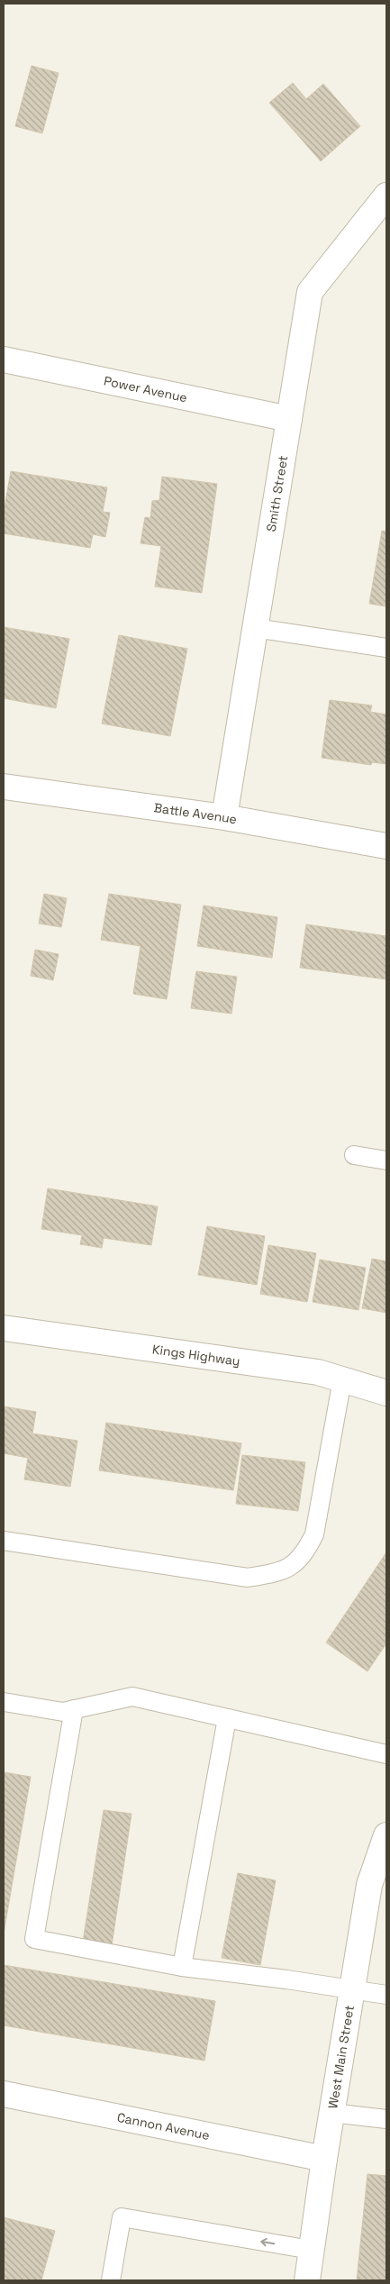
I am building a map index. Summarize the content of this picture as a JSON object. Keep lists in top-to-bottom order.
{
  "streets": {
    "street": [
      "Power Avenue",
      "Smith Street",
      "Battle Avenue",
      "Kings Highway",
      "West Main Street",
      "Cannon Avenue"
    ]
  },
  "crossings": [
    ["Power Avenue", "Smith Street"],
    ["Smith Street", "Battle Avenue"],
    ["West Main Street", "Cannon Avenue"]
  ]
}
